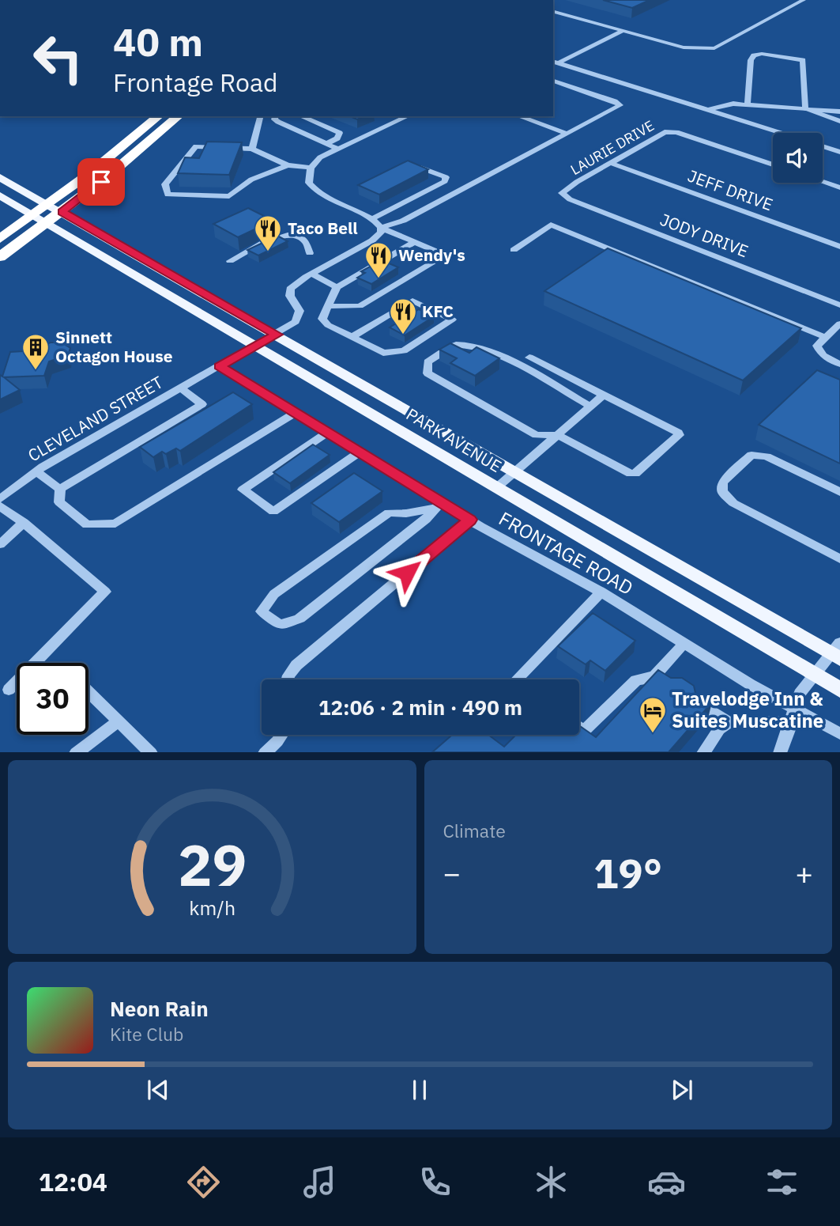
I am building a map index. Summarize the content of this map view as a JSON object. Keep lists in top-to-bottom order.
{
  "streets": {
    "main road": ["PARK AVENUE"],
    "street": [
      "LAURIE DRIVE",
      "JEFF DRIVE",
      "CLEVELAND STREET",
      "FRONTAGE ROAD"
    ],
    "lane": ["JODY DRIVE"]
  },
  "crossings": [
    ["LAURIE DRIVE", "JEFF DRIVE"],
    ["LAURIE DRIVE", "JODY DRIVE"],
    ["CLEVELAND STREET", "PARK AVENUE"],
    ["CLEVELAND STREET", "FRONTAGE ROAD"]
  ],
  "places": {
    "restaurant": ["Taco Bell", "Wendy's", "KFC"],
    "building": ["Sinnett Octagon House"],
    "hotel": ["Travelodge Inn & Suites Muscatine"]
  },
  "page": {
    "turn": ["40 m", "Frontage Road"],
    "limit": "30",
    "trip": "12:06 · 2 min · 490 m",
    "tile": "Climate",
    "heat": ["−", "19°", "+"],
    "song": ["Neon Rain", "Kite Club"],
    "tabs": "12:04",
    "gauge": ["29", "km/h"]
  }
}
